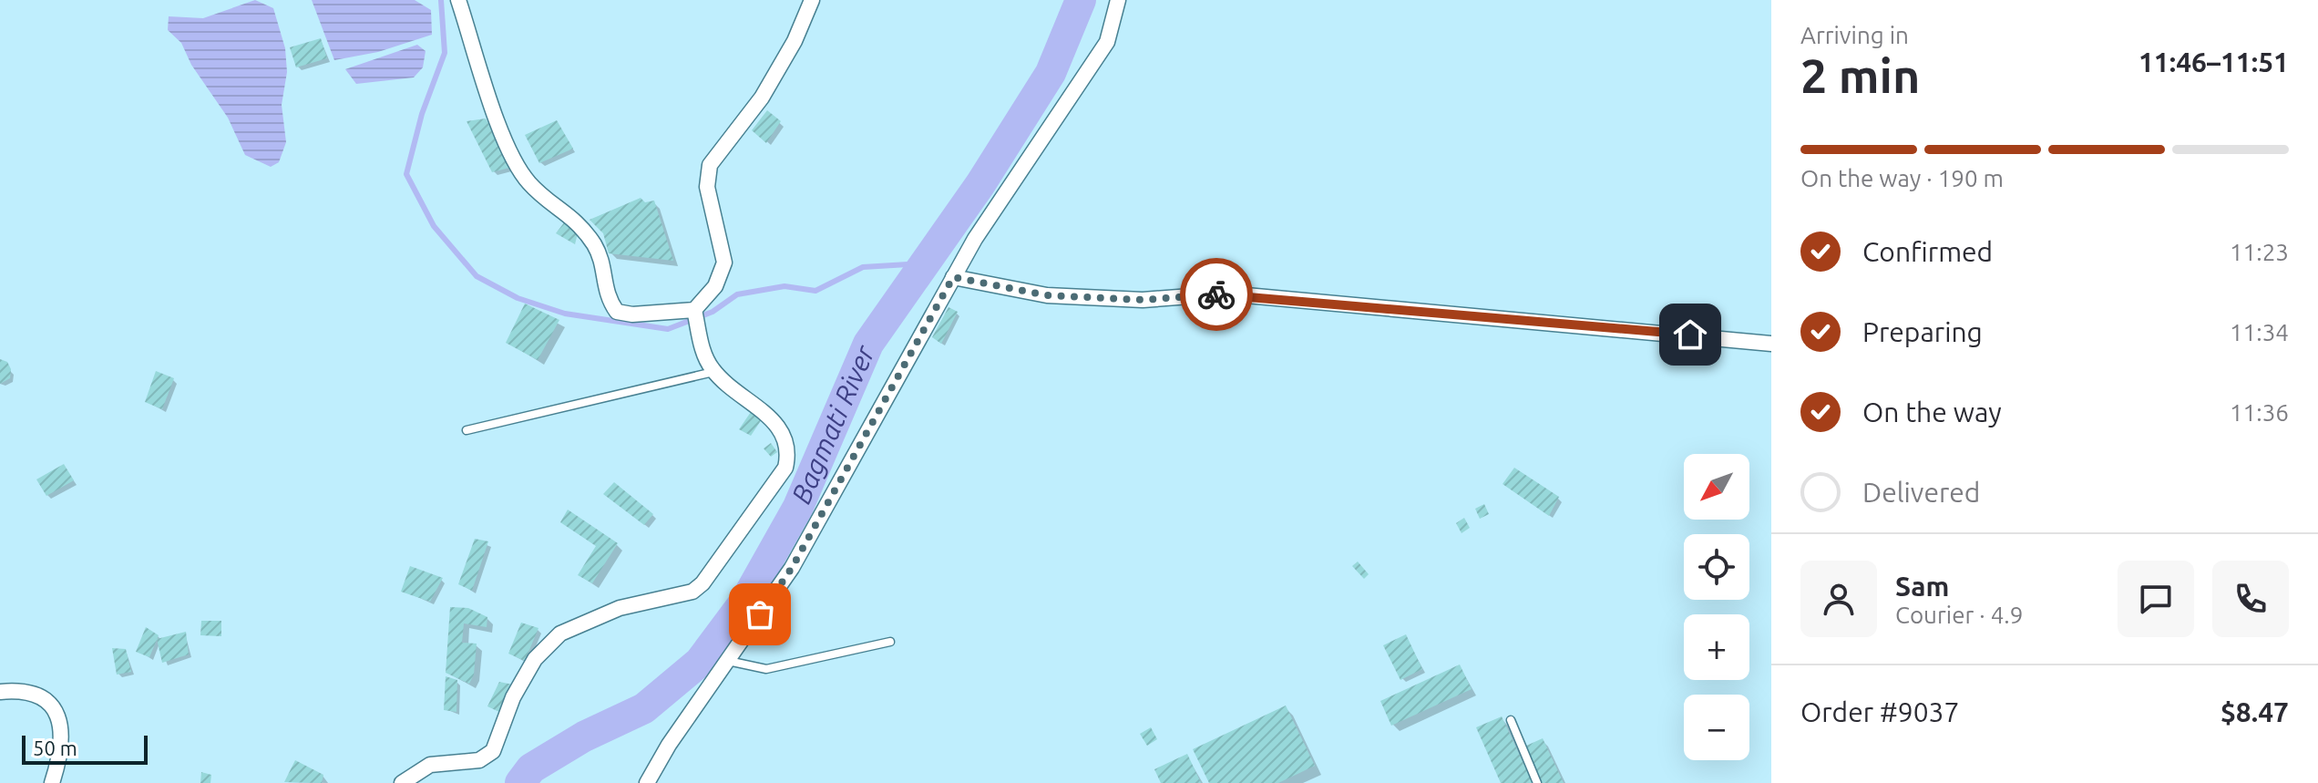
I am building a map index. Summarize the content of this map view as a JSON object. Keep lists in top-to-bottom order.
{
  "water": ["Bagmati River"],
  "scale_bar": "50 m",
  "north": "bottom left",
  "page": {
    "heading": ["2 min", "Arriving in", "11:46–11:51"],
    "panel": [
      "Sam",
      "Courier · 4.9",
      "Order #9037",
      "$8.47"
    ],
    "bar": "On the way · 190 m",
    "list": [
      ["Confirmed", "11:23"],
      ["Preparing", "11:34"],
      ["On the way", "11:36"],
      "Delivered"
    ],
    "map_buttons": ["+", "−"],
    "scale": "50 m"
  }
}
